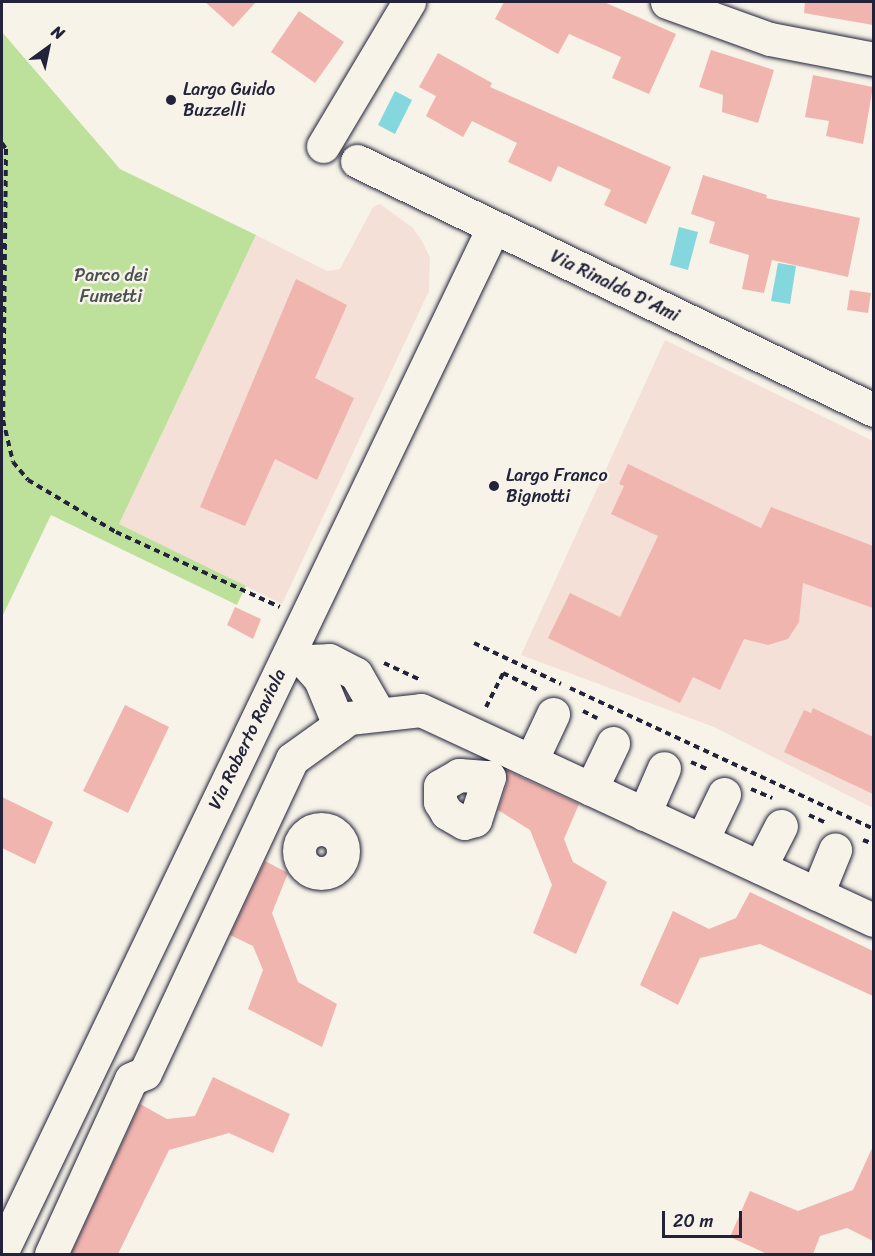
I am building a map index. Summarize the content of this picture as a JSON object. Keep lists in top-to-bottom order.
{
  "streets": {
    "street": ["Via Rinaldo D'Ami", "Via Roberto Raviola"]
  },
  "crossings": [
    ["Via Rinaldo D'Ami", "Via Roberto Raviola"]
  ],
  "parks": ["Parco dei Fumetti"],
  "places": ["Largo Guido Buzzelli", "Largo Franco Bignotti"],
  "scale_bar": "20 m",
  "north": "top right"
}
